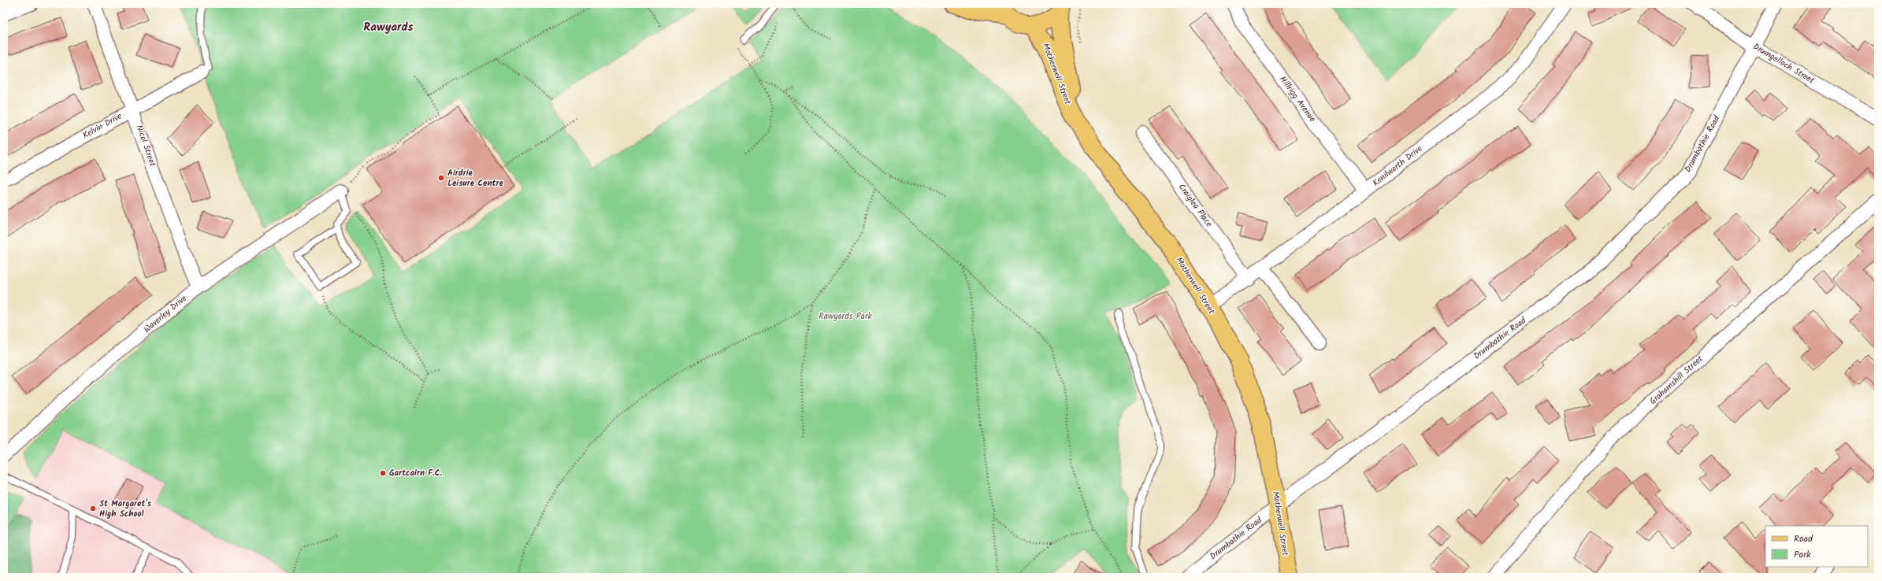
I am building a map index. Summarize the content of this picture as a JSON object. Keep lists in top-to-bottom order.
{
  "streets": {
    "main road": ["Motherwell Street"],
    "street": [
      "Drumgelloch Street",
      "Hillrigg Avenue",
      "Kelvin Drive",
      "Drumbathie Road",
      "Nicol Street",
      "Kenilworth Drive",
      "Craiglea Place",
      "Waverley Drive",
      "Grahamshill Street"
    ]
  },
  "crossings": [
    ["Drumgelloch Street", "Drumbathie Road"],
    ["Motherwell Street", "Drumbathie Road"],
    ["Motherwell Street", "Kenilworth Drive"],
    ["Hillrigg Avenue", "Kenilworth Drive"],
    ["Kelvin Drive", "Nicol Street"],
    ["Nicol Street", "Waverley Drive"],
    ["Kenilworth Drive", "Craiglea Place"]
  ],
  "districts": ["Rawyards"],
  "parks": ["Rawyards Park"],
  "places": ["Airdrie Leisure Centre", "Gartcairn F.C.", "St Margaret's High School"],
  "legend": ["Road", "Park"]
}
